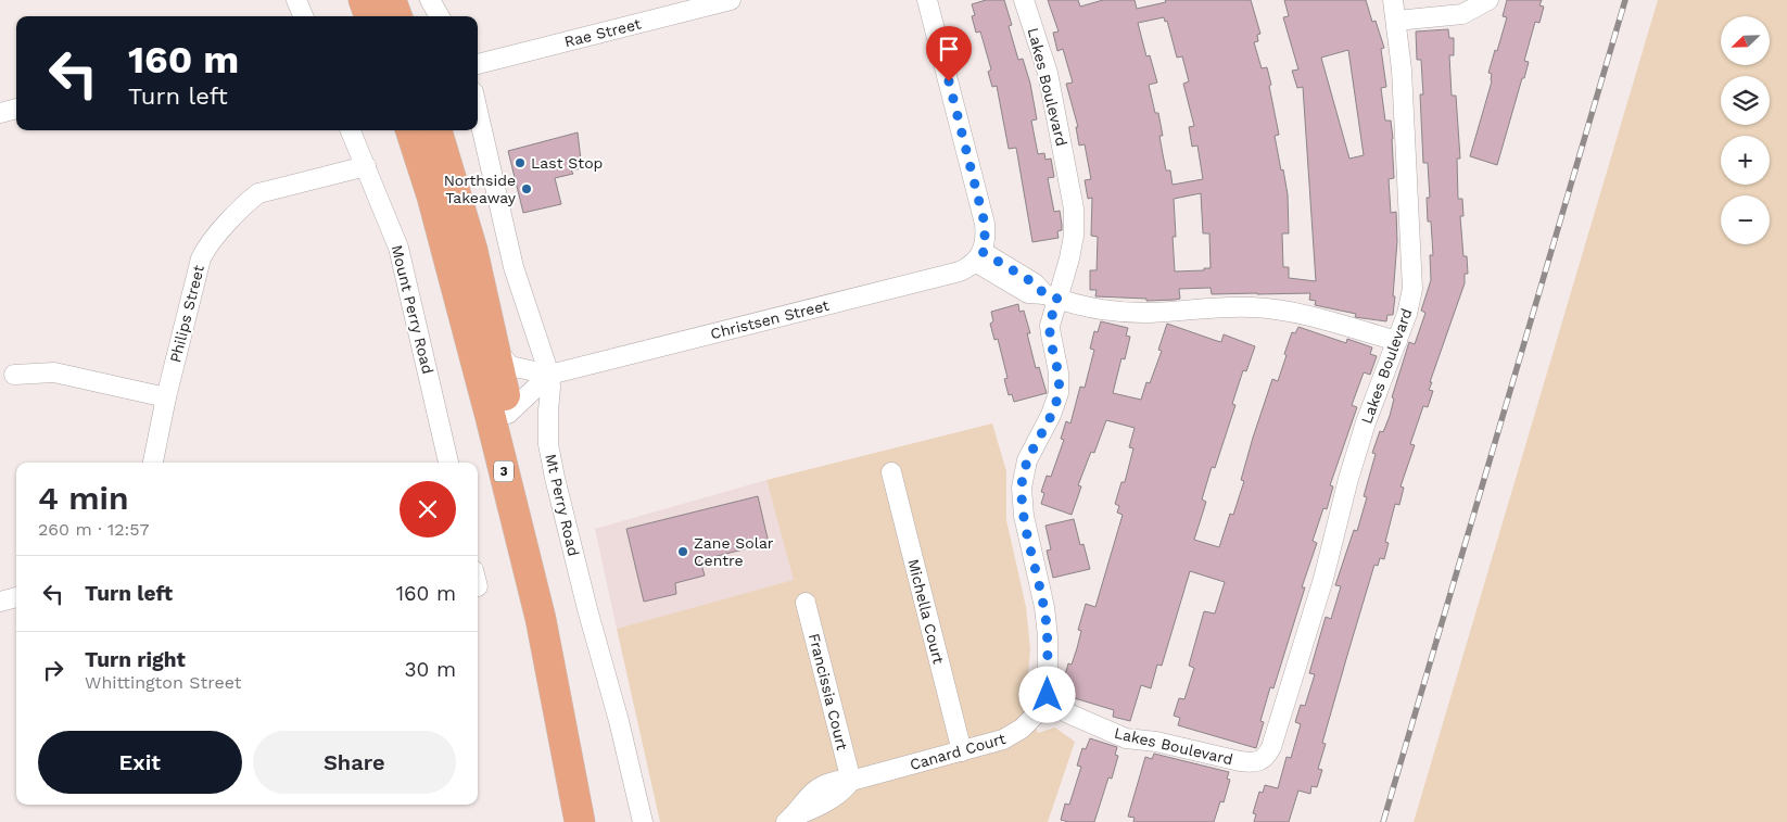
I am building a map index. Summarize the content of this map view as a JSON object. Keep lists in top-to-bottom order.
{
  "streets": {
    "main road": ["3"],
    "street": [
      "Rae Street",
      "Lakes Boulevard",
      "Mount Perry Road",
      "Philips Street",
      "Christsen Street",
      "Mt Perry Road",
      "Michella Court",
      "Francissia Court",
      "Canard Court"
    ]
  },
  "crossings": [
    ["Lakes Boulevard", "Canard Court"],
    ["Mount Perry Road", "Philips Street"],
    ["Christsen Street", "3"],
    ["Christsen Street", "Mt Perry Road"],
    ["Michella Court", "Canard Court"],
    ["Francissia Court", "Canard Court"]
  ],
  "places": ["Last Stop", "Northside Takeaway", "Zane Solar Centre"],
  "north": "bottom left",
  "page": {
    "map_buttons": ["+", "−"],
    "turn": ["160 m", "Turn left"],
    "heading": ["4 min", "260 m · 12:57"],
    "list": [
      {
        "name": "Turn left",
        "value": "160 m"
      },
      {
        "name": "Turn right",
        "note": "Whittington Street",
        "value": "30 m"
      }
    ],
    "buttons": ["Exit", "Share"]
  }
}
